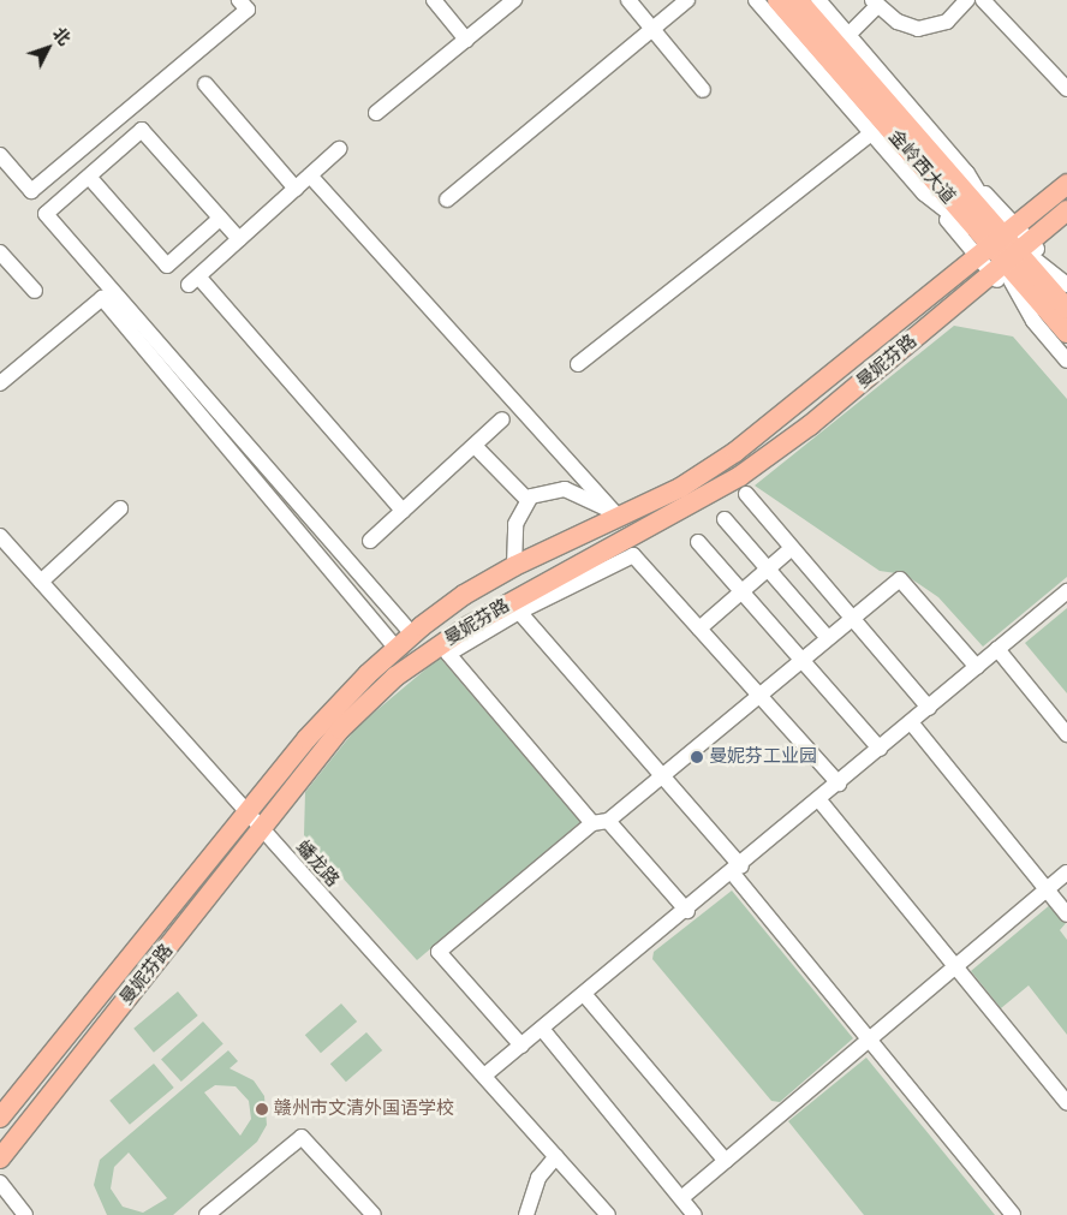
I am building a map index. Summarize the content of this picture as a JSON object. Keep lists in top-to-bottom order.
{
  "streets": {
    "main road": ["金岭西大道", "曼妮芬路"],
    "street": ["蟠龙路"]
  },
  "crossings": [
    ["金岭西大道", "曼妮芬路"],
    ["曼妮芬路", "蟠龙路"]
  ],
  "places": ["曼妮芬工业园", "赣州市文清外国语学校"],
  "north": "top right"
}
